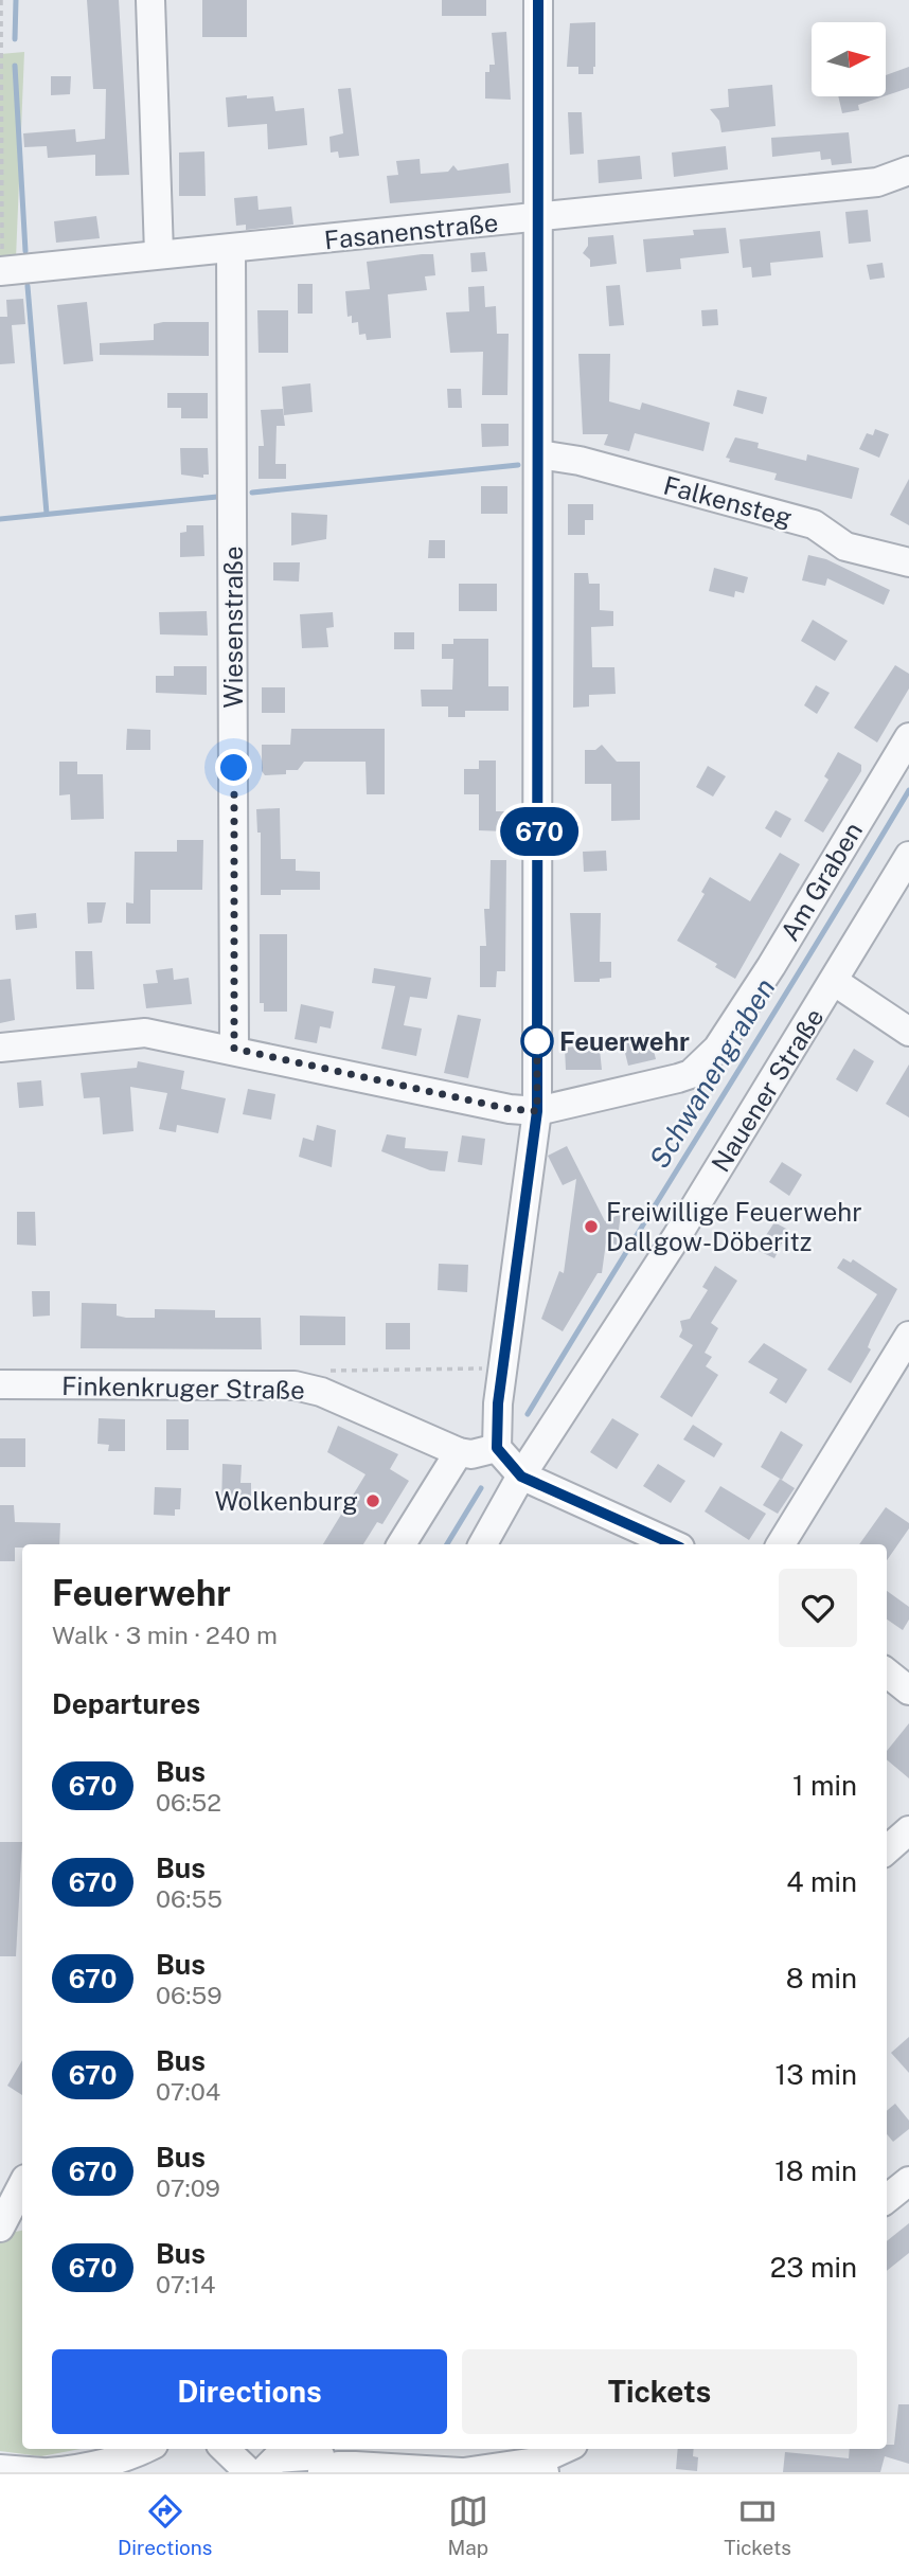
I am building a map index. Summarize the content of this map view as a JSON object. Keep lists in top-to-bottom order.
{
  "streets": {
    "street": [
      "Fasanenstraße",
      "Falkensteg",
      "Wiesenstraße",
      "Am Graben",
      "Nauener Straße",
      "Finkenkruger Straße"
    ]
  },
  "crossings": [
    ["Fasanenstraße", "Wiesenstraße"]
  ],
  "water": ["Schwanengraben"],
  "places": ["Feuerwehr", "Freiwillige Feuerwehr Dallgow-Döberitz", "Wolkenburg"],
  "lines": ["bus line 670"],
  "north": "right",
  "page": {
    "on_map": "670",
    "heading": [
      ["Feuerwehr", "Walk · 3 min · 240 m"],
      "Departures"
    ],
    "list": [
      {
        "mark": "670",
        "name": "Bus",
        "note": "06:52",
        "value": "1 min"
      },
      {
        "mark": "670",
        "name": "Bus",
        "note": "06:55",
        "value": "4 min"
      },
      {
        "mark": "670",
        "name": "Bus",
        "note": "06:59",
        "value": "8 min"
      },
      {
        "mark": "670",
        "name": "Bus",
        "note": "07:04",
        "value": "13 min"
      },
      {
        "mark": "670",
        "name": "Bus",
        "note": "07:09",
        "value": "18 min"
      },
      {
        "mark": "670",
        "name": "Bus",
        "note": "07:14",
        "value": "23 min"
      }
    ],
    "buttons": ["Directions", "Tickets"],
    "tabs": ["Directions", "Map", "Tickets"]
  }
}
